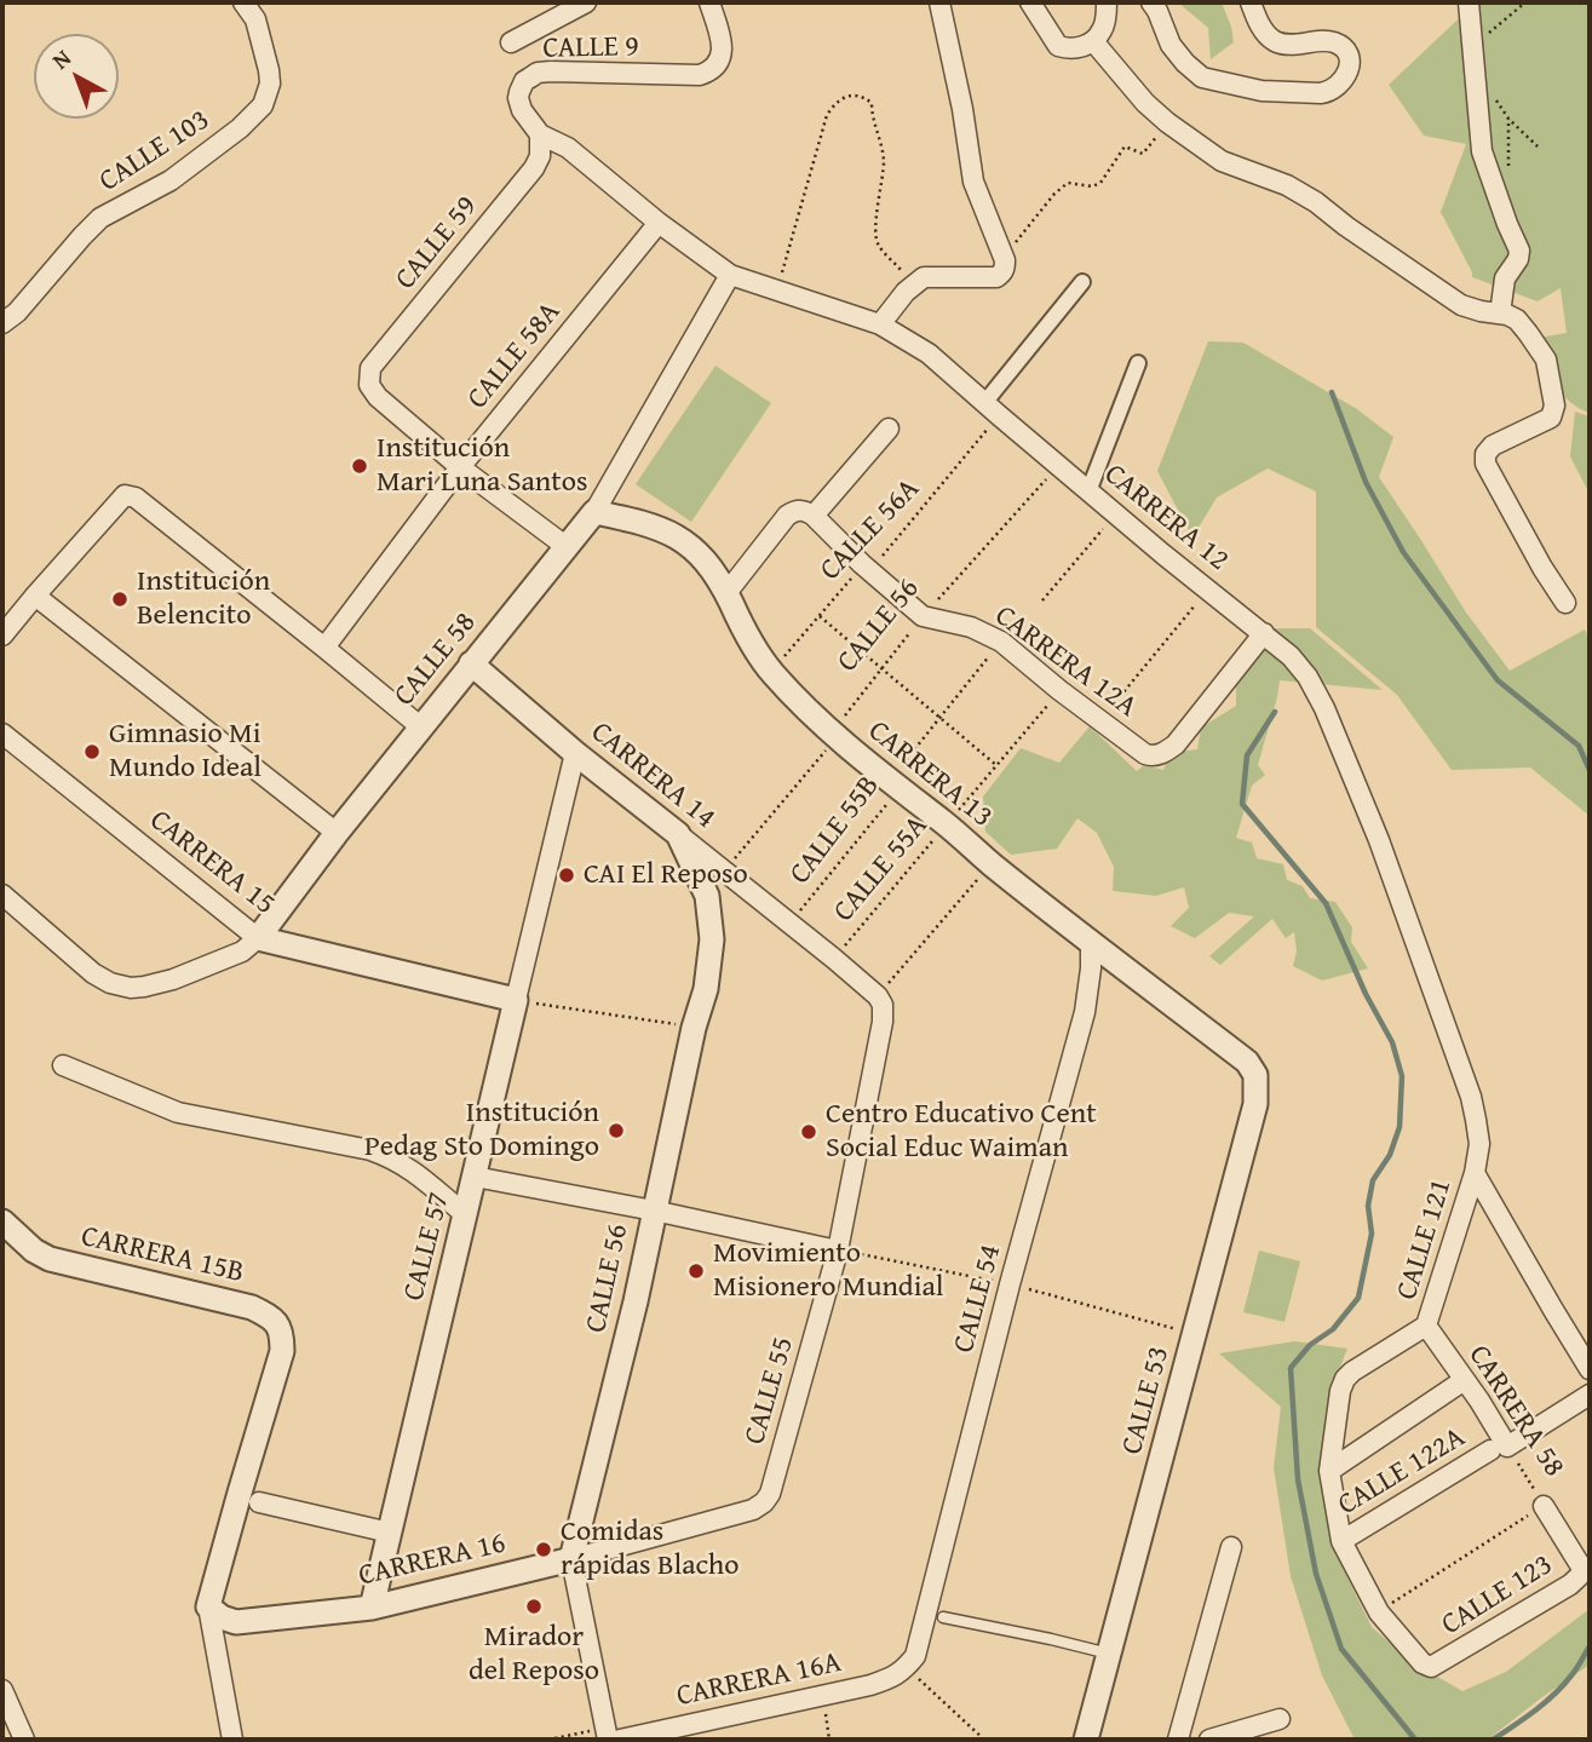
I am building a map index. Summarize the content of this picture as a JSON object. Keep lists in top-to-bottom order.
{
  "streets": {
    "street": [
      "CALLE 9",
      "CALLE 103",
      "CALLE 59",
      "CALLE 58A",
      "CARRERA 12",
      "CALLE 56",
      "CALLE 58",
      "CARRERA 12A",
      "CARRERA 13",
      "CARRERA 14",
      "CARRERA 15",
      "CALLE 121",
      "CALLE 57",
      "CARRERA 15B",
      "CALLE 54",
      "CALLE 55",
      "CALLE 53",
      "CARRERA 58",
      "CALLE 122A",
      "CARRERA 16",
      "CALLE 123",
      "CARRERA 16A"
    ],
    "path": ["CALLE 56A", "CALLE 55B", "CALLE 55A"]
  },
  "crossings": [
    ["CALLE 9", "CALLE 59"],
    ["CALLE 9", "CARRERA 12"],
    ["CALLE 59", "CALLE 58A"],
    ["CALLE 59", "CARRERA 12"],
    ["CALLE 58A", "CARRERA 12"],
    ["CARRERA 12", "CALLE 56A"],
    ["CARRERA 12", "CALLE 56"],
    ["CARRERA 12", "CALLE 58"],
    ["CARRERA 12", "CARRERA 12A"],
    ["CARRERA 12", "CALLE 121"],
    ["CALLE 56A", "CARRERA 12A"],
    ["CALLE 56A", "CARRERA 13"],
    ["CALLE 56", "CARRERA 12A"],
    ["CALLE 56", "CARRERA 13"],
    ["CALLE 56", "CARRERA 14"],
    ["CALLE 56", "CARRERA 16"],
    ["CALLE 56", "CARRERA 16A"],
    ["CALLE 58", "CARRERA 13"],
    ["CALLE 58", "CARRERA 14"],
    ["CALLE 58", "CARRERA 15"],
    ["CARRERA 12A", "CALLE 55B"],
    ["CARRERA 12A", "CALLE 55A"],
    ["CARRERA 13", "CALLE 55B"],
    ["CARRERA 13", "CALLE 55A"],
    ["CARRERA 13", "CALLE 54"],
    ["CARRERA 13", "CALLE 53"],
    ["CARRERA 14", "CALLE 55B"],
    ["CARRERA 14", "CALLE 55A"],
    ["CARRERA 14", "CALLE 57"],
    ["CARRERA 14", "CALLE 55"],
    ["CARRERA 15", "CALLE 57"],
    ["CALLE 121", "CARRERA 58"],
    ["CALLE 57", "CARRERA 16"],
    ["CARRERA 15B", "CARRERA 16"],
    ["CALLE 54", "CARRERA 16A"],
    ["CALLE 55", "CARRERA 16"],
    ["CARRERA 58", "CALLE 122A"],
    ["CARRERA 58", "CALLE 123"]
  ],
  "places": [
    "Institución Mari Luna Santos",
    "Institución Belencito",
    "Gimnasio Mi Mundo Ideal",
    "CAI El Reposo",
    "Institución Pedag Sto Domingo",
    "Centro Educativo Cent Social Educ Waiman",
    "Movimiento Misionero Mundial",
    "Comidas rápidas Blacho",
    "Mirador del Reposo"
  ],
  "north": "top left"
}
